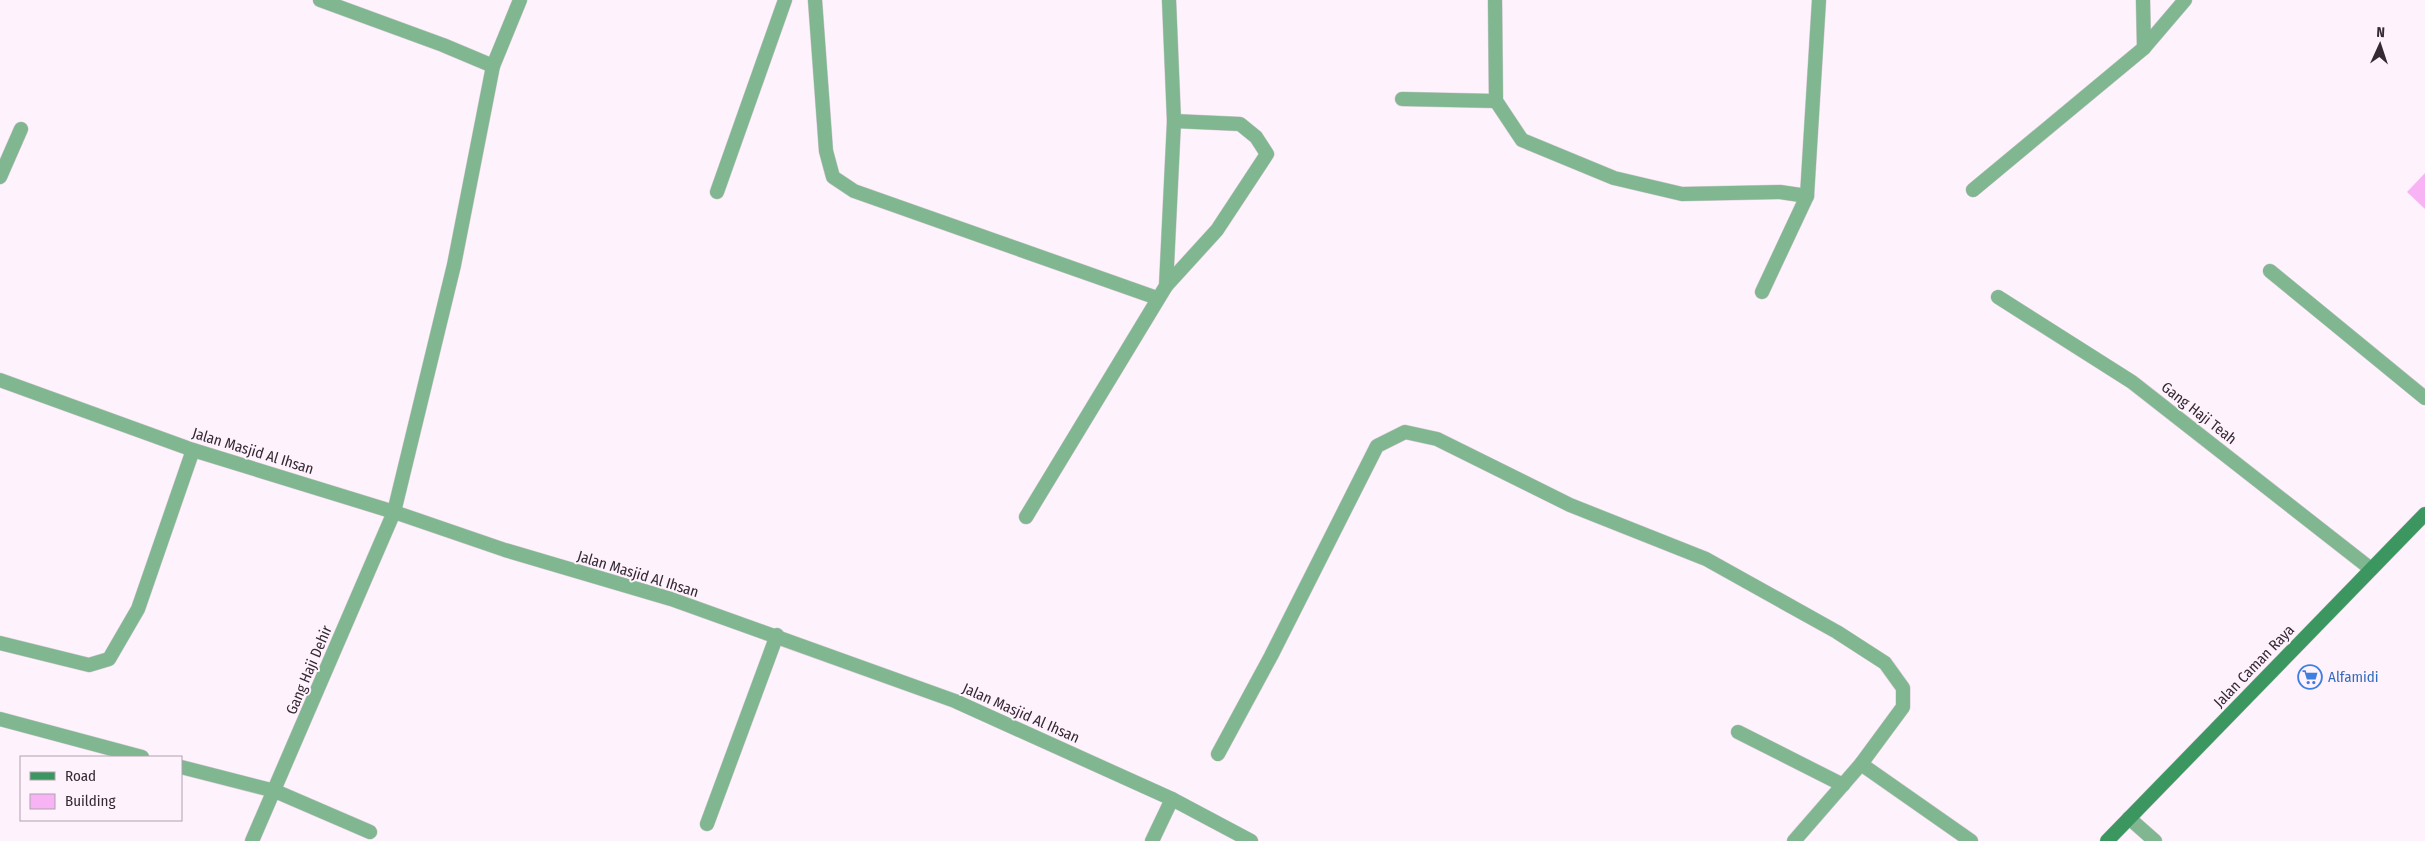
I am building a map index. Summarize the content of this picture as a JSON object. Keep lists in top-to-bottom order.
{
  "streets": {
    "main road": ["Jalan Caman Raya"],
    "street": ["Gang Haji Teah", "Jalan Masjid Al Ihsan", "Gang Haji Dehir"]
  },
  "crossings": [
    ["Gang Haji Teah", "Jalan Caman Raya"],
    ["Jalan Masjid Al Ihsan", "Gang Haji Dehir"]
  ],
  "places": {
    "supermarket": ["Alfamidi"]
  },
  "legend": ["Road", "Building"],
  "north": "top"
}
